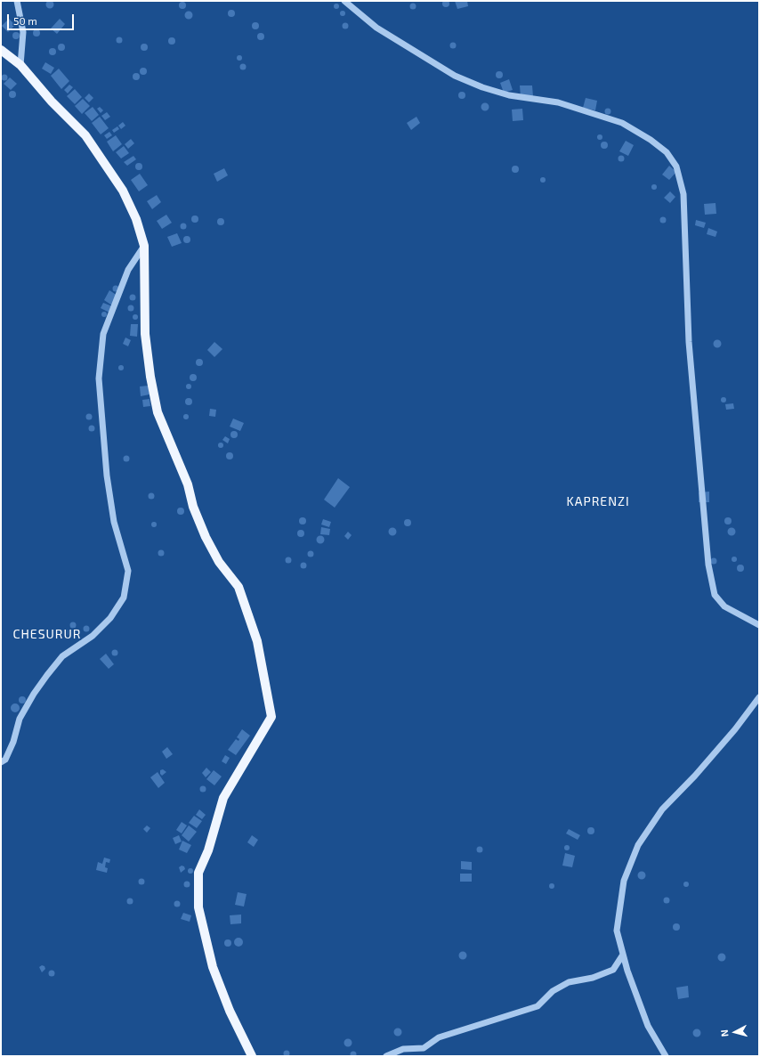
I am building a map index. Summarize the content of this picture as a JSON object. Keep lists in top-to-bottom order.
{
  "districts": ["KAPRENZI", "CHESURUR"],
  "scale_bar": "50 m",
  "north": "left"
}
